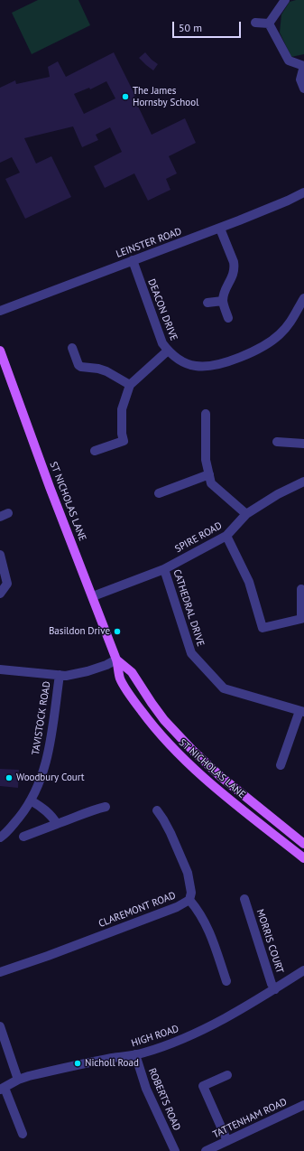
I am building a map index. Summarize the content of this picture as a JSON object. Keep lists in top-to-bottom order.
{
  "streets": {
    "main road": ["ST NICHOLAS LANE"],
    "street": [
      "LEINSTER ROAD",
      "DEACON DRIVE",
      "SPIRE ROAD",
      "CATHEDRAL DRIVE",
      "TAVISTOCK ROAD",
      "CLAREMONT ROAD",
      "MORRIS COURT",
      "HIGH ROAD",
      "ROBERTS ROAD",
      "TATTENHAM ROAD"
    ]
  },
  "crossings": [
    ["LEINSTER ROAD", "DEACON DRIVE"],
    ["ST NICHOLAS LANE", "SPIRE ROAD"],
    ["SPIRE ROAD", "CATHEDRAL DRIVE"],
    ["MORRIS COURT", "HIGH ROAD"],
    ["HIGH ROAD", "ROBERTS ROAD"]
  ],
  "places": [
    "The James Hornsby School",
    "Basildon Drive",
    "Woodbury Court",
    "Nicholl Road"
  ],
  "scale_bar": "50 m"
}
